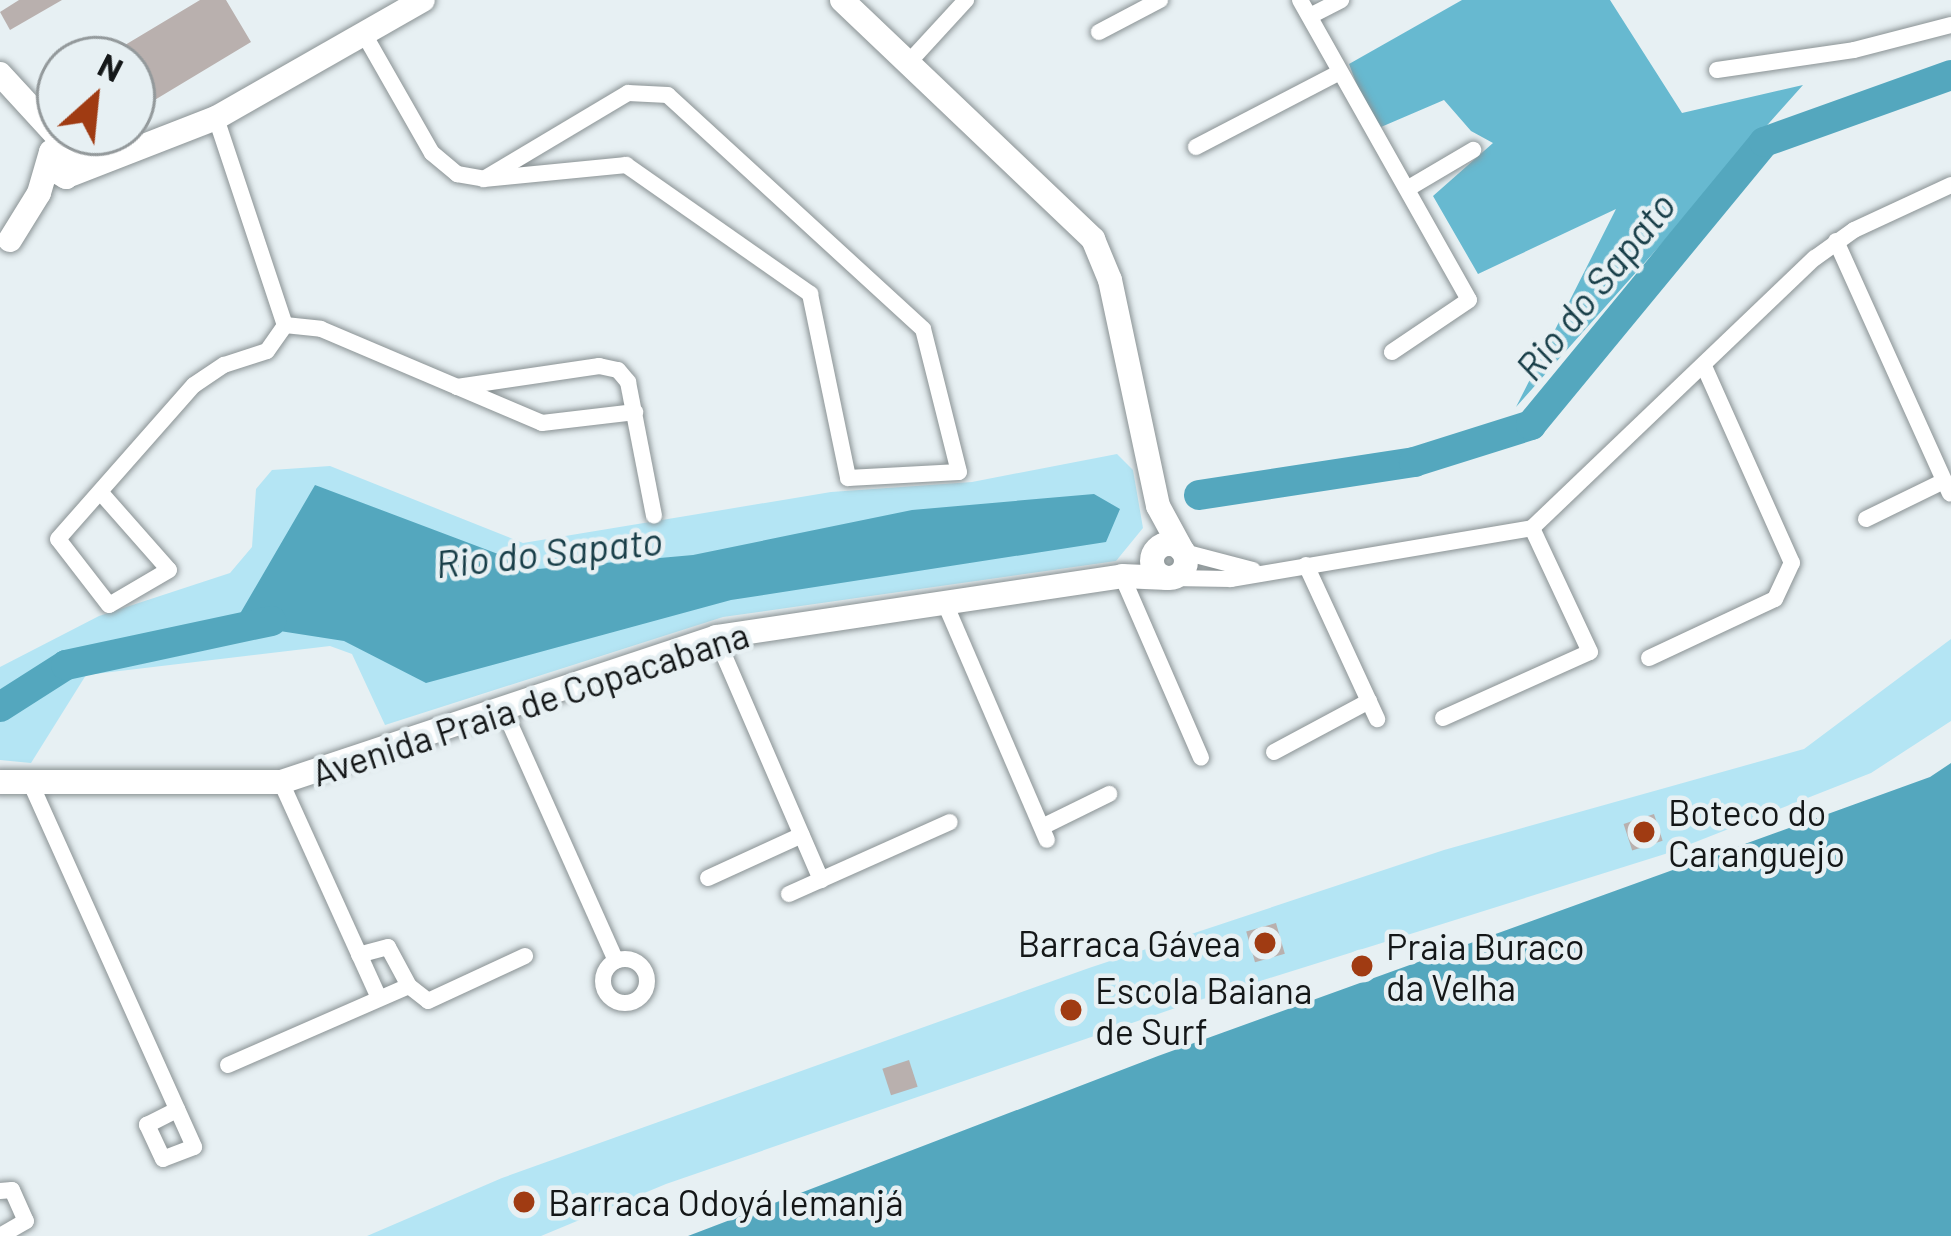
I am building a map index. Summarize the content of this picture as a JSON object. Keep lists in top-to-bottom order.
{
  "streets": {
    "street": ["Avenida Praia de Copacabana"]
  },
  "water": ["Rio do Sapato"],
  "places": [
    "Boteco do Caranguejo",
    "Barraca Gávea",
    "Praia Buraco da Velha",
    "Escola Baiana de Surf",
    "Barraca Odoyá Iemanjá"
  ],
  "north": "top right"
}
